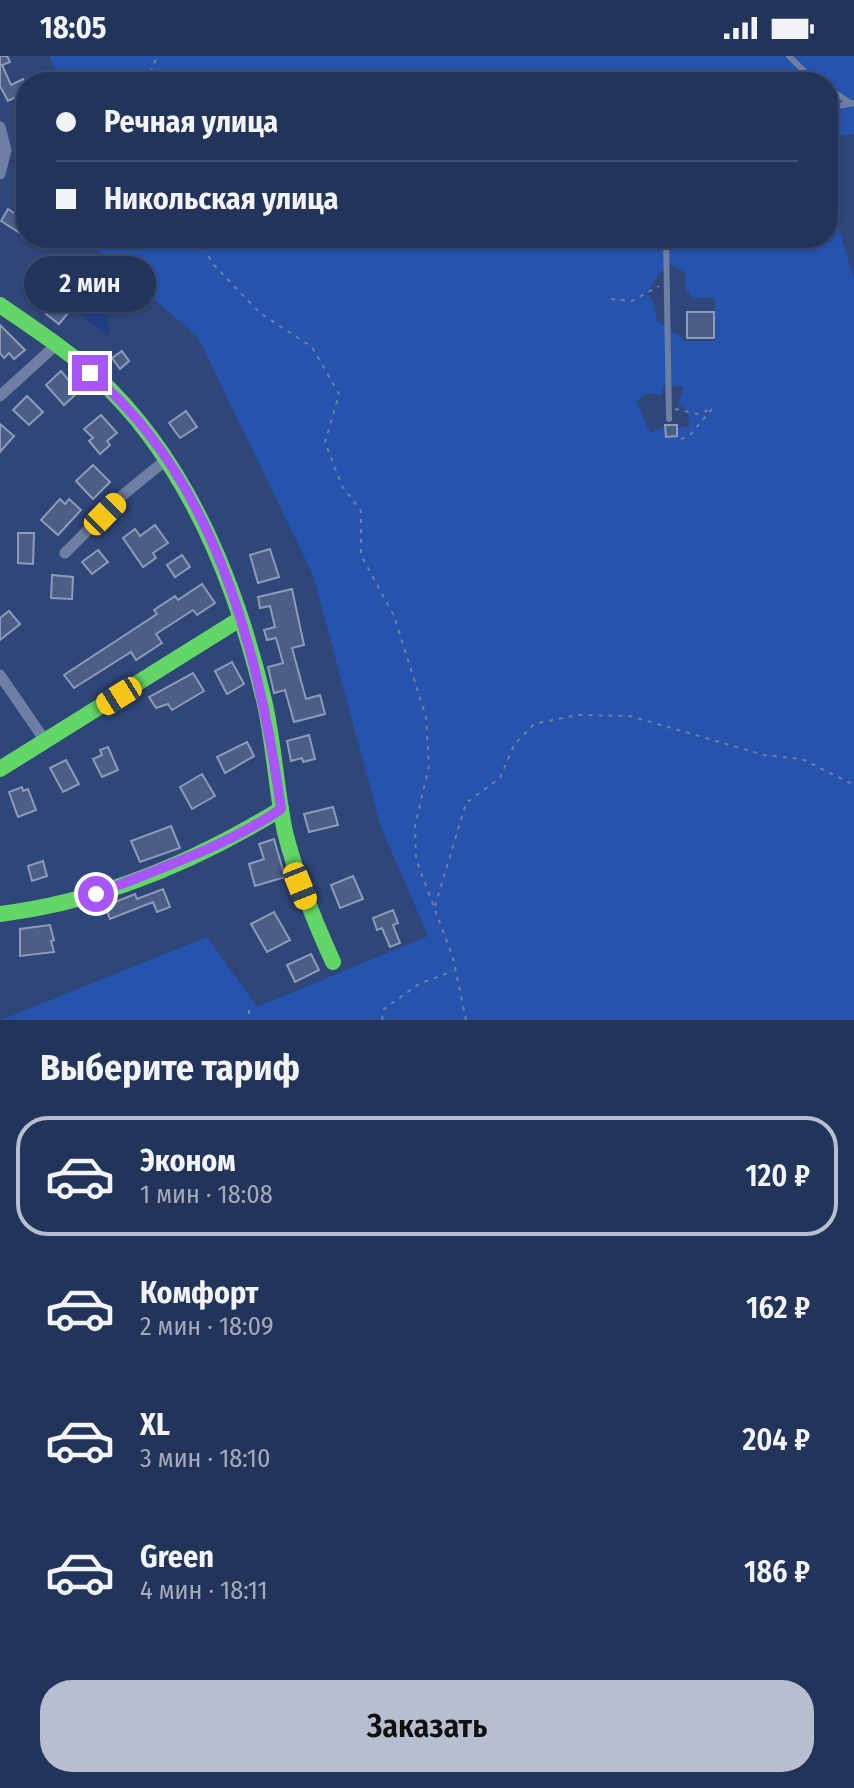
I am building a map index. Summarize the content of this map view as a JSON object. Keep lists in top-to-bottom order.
{
  "page": {
    "status": "18:05",
    "banner": ["Речная улица", "Никольская улица"],
    "bubble": "2 мин",
    "heading": "Выберите тариф",
    "list": [
      {
        "name": "Эконом",
        "note": "1 мин · 18:08",
        "value": "120 ₽"
      },
      {
        "name": "Комфорт",
        "note": "2 мин · 18:09",
        "value": "162 ₽"
      },
      {
        "name": "XL",
        "note": "3 мин · 18:10",
        "value": "204 ₽"
      },
      {
        "name": "Green",
        "note": "4 мин · 18:11",
        "value": "186 ₽"
      }
    ],
    "buttons": "Заказать"
  }
}
